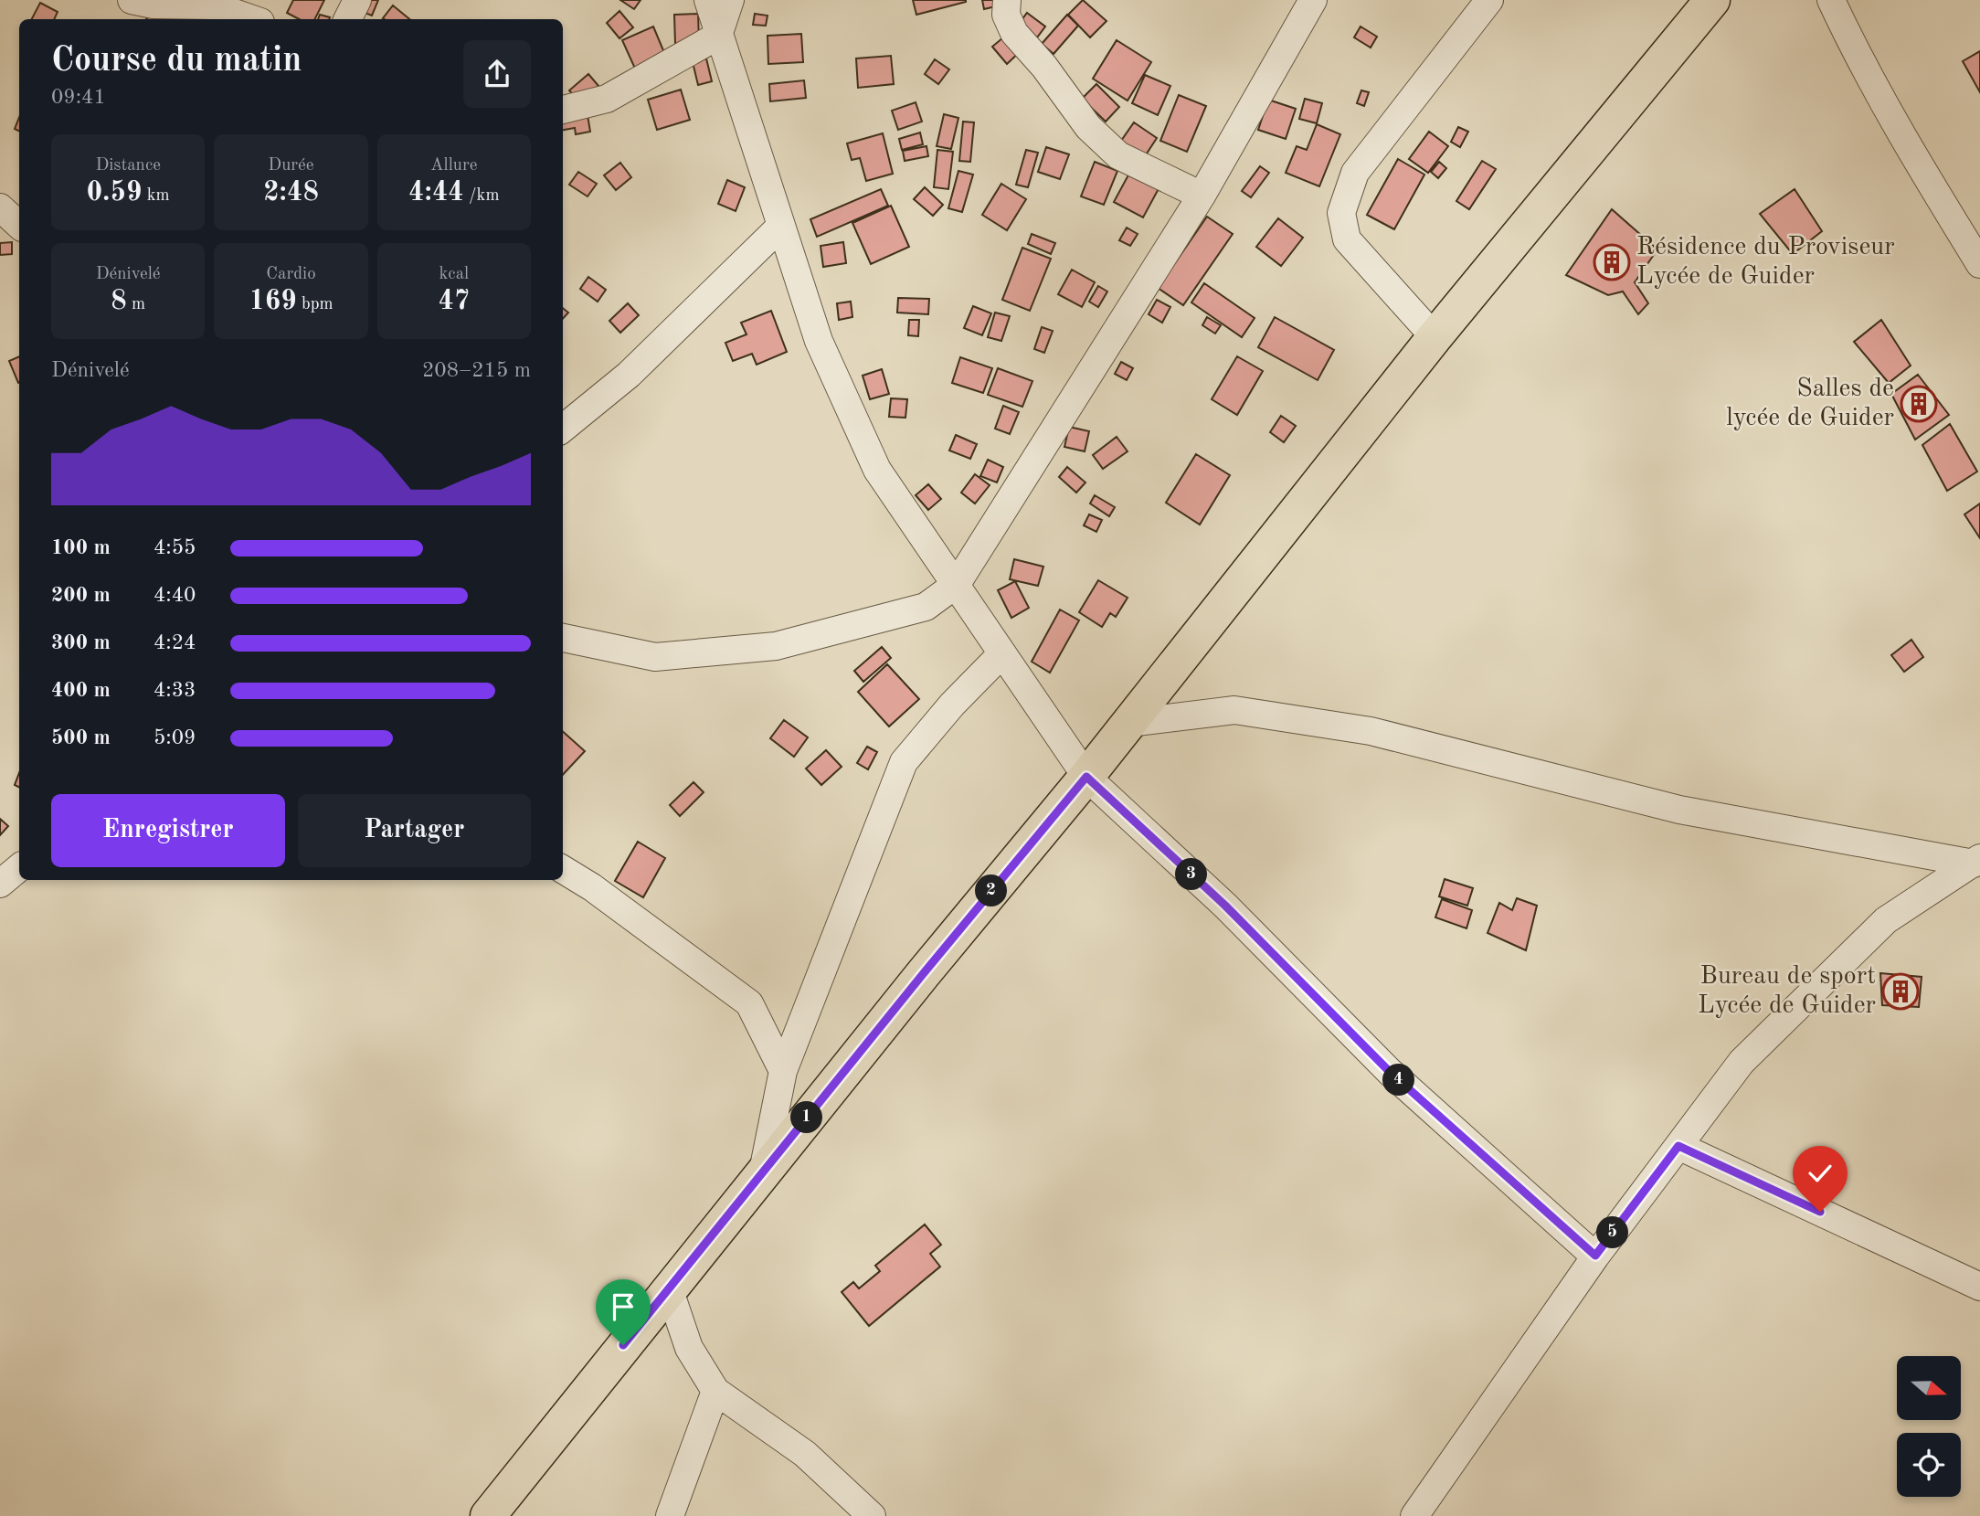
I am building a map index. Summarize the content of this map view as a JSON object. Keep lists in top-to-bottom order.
{
  "places": {
    "building": ["Résidence du Proviseur Lycée de Guider", "Salles de lycée de Guider", "Bureau de sport Lycée de Guider"]
  },
  "north": "right",
  "page": {
    "heading": ["Course du matin", "09:41"],
    "stats": [
      ["Distance", "0.59 km"],
      ["Durée", "2:48"],
      ["Allure", "4:44 /km"],
      ["Dénivelé", "8 m"],
      ["Cardio", "169 bpm"],
      ["kcal", "47"]
    ],
    "chart": ["Dénivelé", "208–215 m"],
    "list": [
      {
        "name": "100 m",
        "note": "4:55"
      },
      {
        "name": "200 m",
        "note": "4:40"
      },
      {
        "name": "300 m",
        "note": "4:24"
      },
      {
        "name": "400 m",
        "note": "4:33"
      },
      {
        "name": "500 m",
        "note": "5:09"
      }
    ],
    "buttons": ["Enregistrer", "Partager"],
    "pins": [
      "3",
      "2",
      "4",
      "1",
      "5"
    ]
  }
}
